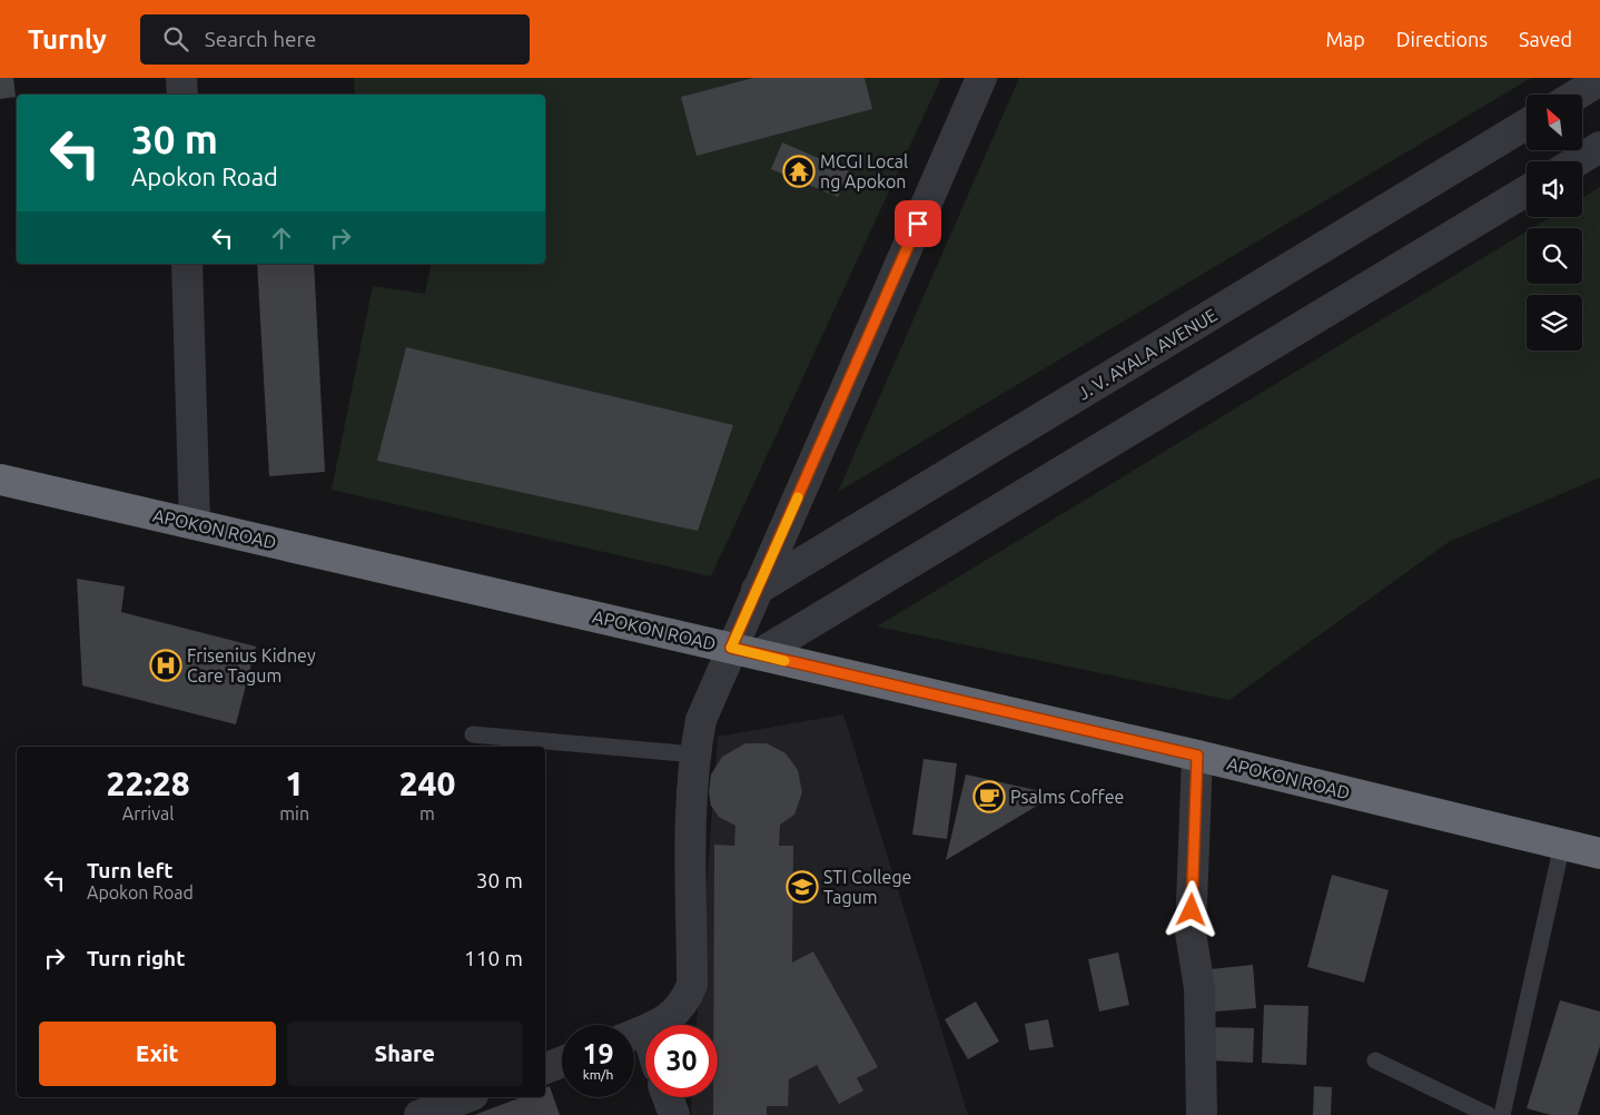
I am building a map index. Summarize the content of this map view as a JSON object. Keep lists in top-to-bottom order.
{
  "streets": {
    "highway": ["APOKON ROAD"],
    "street": ["J. V. AYALA AVENUE"]
  },
  "places": {
    "temple": ["MCGI Local ng Apokon"],
    "hospital": ["Frisenius Kidney Care Tagum"],
    "cafe": ["Psalms Coffee"],
    "school or university": ["STI College Tagum"]
  },
  "north": "top left",
  "page": {
    "header": "Turnly",
    "search": "Search here",
    "nav": ["Map", "Directions", "Saved"],
    "turn": ["30 m", "Apokon Road"],
    "eta": [
      "22:28",
      "Arrival",
      "1",
      "min",
      "240",
      "m"
    ],
    "list": [
      {
        "name": "Turn left",
        "note": "Apokon Road",
        "value": "30 m"
      },
      {
        "name": "Turn right",
        "value": "110 m"
      }
    ],
    "buttons": ["Exit", "Share"],
    "speed": "19 km/h",
    "limit": "30"
  }
}
